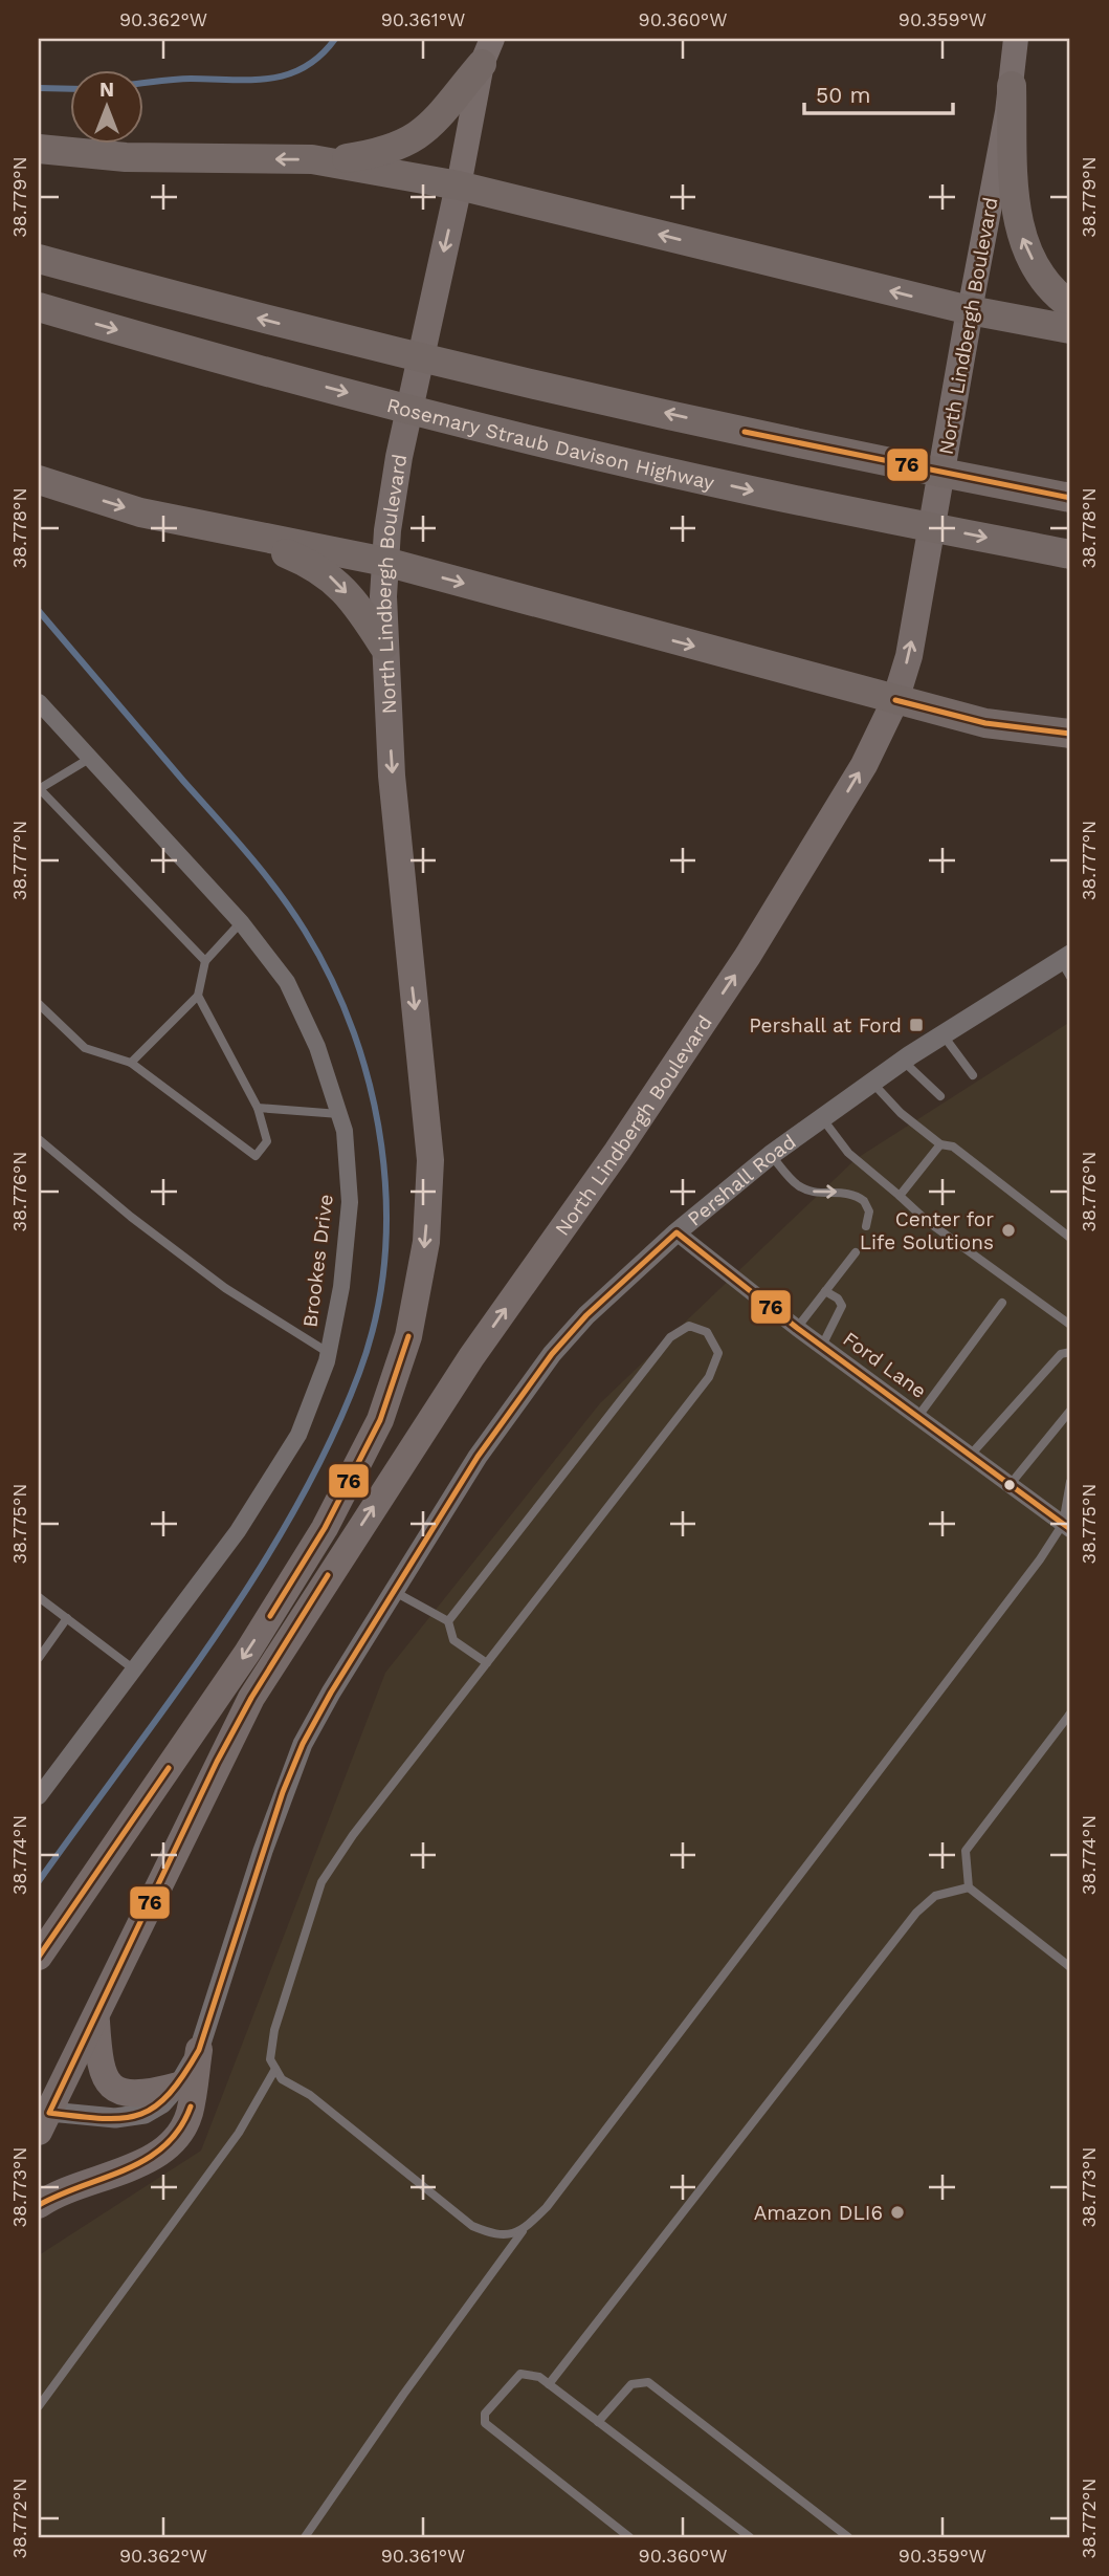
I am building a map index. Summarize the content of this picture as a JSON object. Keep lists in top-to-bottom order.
{
  "streets": {
    "highway": ["North Lindbergh Boulevard", "Rosemary Straub Davison Highway"],
    "street": ["Pershall Road", "Brookes Drive", "Ford Lane"]
  },
  "crossings": [
    ["North Lindbergh Boulevard", "Pershall Road"],
    ["Pershall Road", "Ford Lane"]
  ],
  "places": {
    "transit": ["Pershall at Ford"],
    "other": ["Center for Life Solutions", "Amazon DLI6"]
  },
  "lines": ["transit line 76"],
  "scale_bar": "50 m",
  "north": "top",
  "coordinates": [
    "90.362°W",
    "90.361°W",
    "90.360°W",
    "90.359°W",
    "38.779°N",
    "38.778°N",
    "38.777°N",
    "38.776°N",
    "38.775°N",
    "38.774°N",
    "38.773°N",
    "38.772°N"
  ]
}
